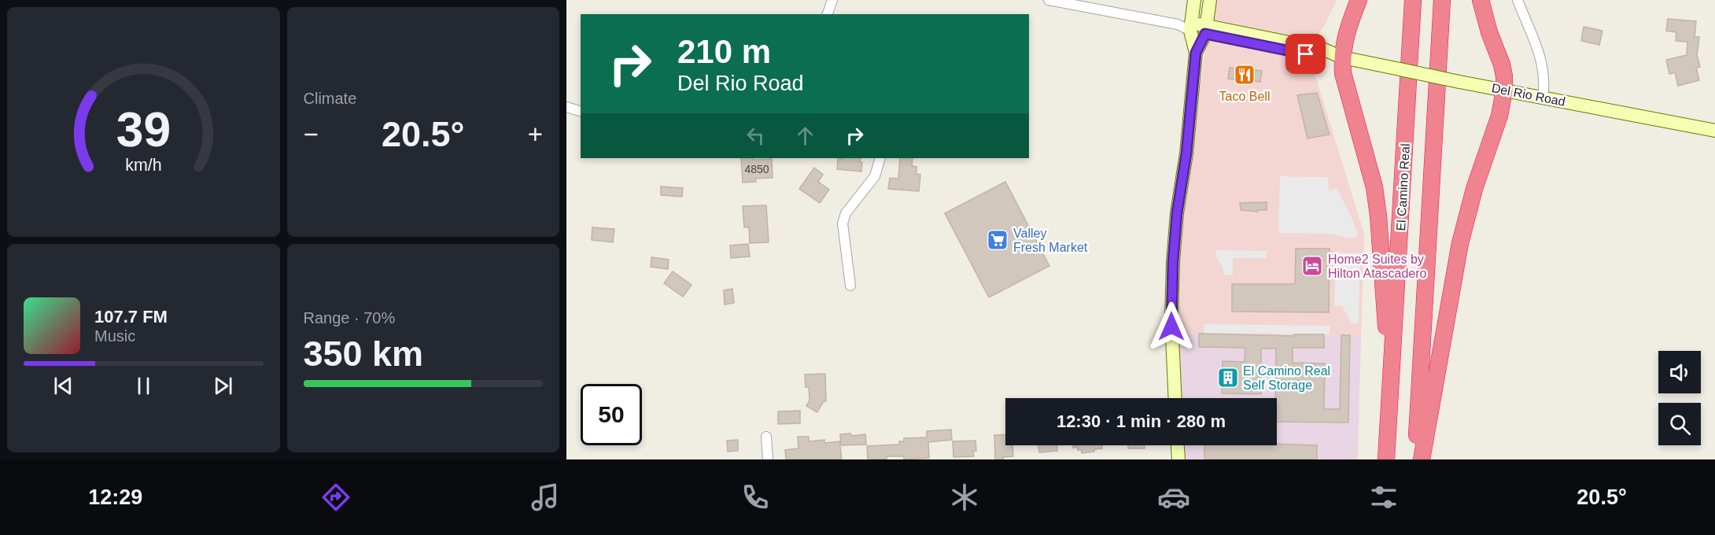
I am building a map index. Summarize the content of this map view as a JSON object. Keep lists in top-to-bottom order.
{
  "streets": {
    "highway": ["El Camino Real"],
    "street": ["Del Rio Road"]
  },
  "places": {
    "restaurant": ["Taco Bell"],
    "supermarket": ["Valley Fresh Market"],
    "hotel": ["Home2 Suites by Hilton Atascadero"],
    "building": ["El Camino Real Self Storage"]
  },
  "house_numbers": ["4850"],
  "page": {
    "tile": [
      "Climate",
      ["Range · 70%", "350 km"]
    ],
    "turn": ["210 m", "Del Rio Road"],
    "heat": ["−", "20.5°", "+"],
    "song": ["107.7 FM", "Music"],
    "limit": "50",
    "trip": "12:30 · 1 min · 280 m",
    "tabs": ["12:29", "20.5°"],
    "gauge": ["39", "km/h"]
  }
}
